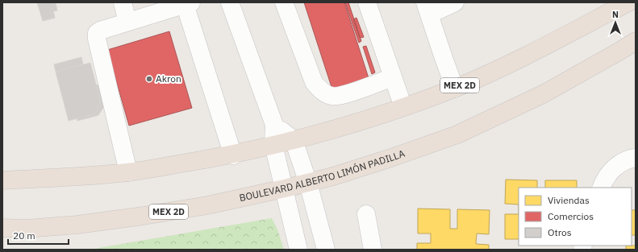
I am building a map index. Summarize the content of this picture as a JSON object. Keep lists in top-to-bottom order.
{
  "streets": {
    "highway": ["MEX 2D", "BOULEVARD ALBERTO LIMÓN PADILLA"]
  },
  "places": ["Akron"],
  "legend": ["Viviendas", "Comercios", "Otros"],
  "scale_bar": "20 m",
  "north": "top"
}
